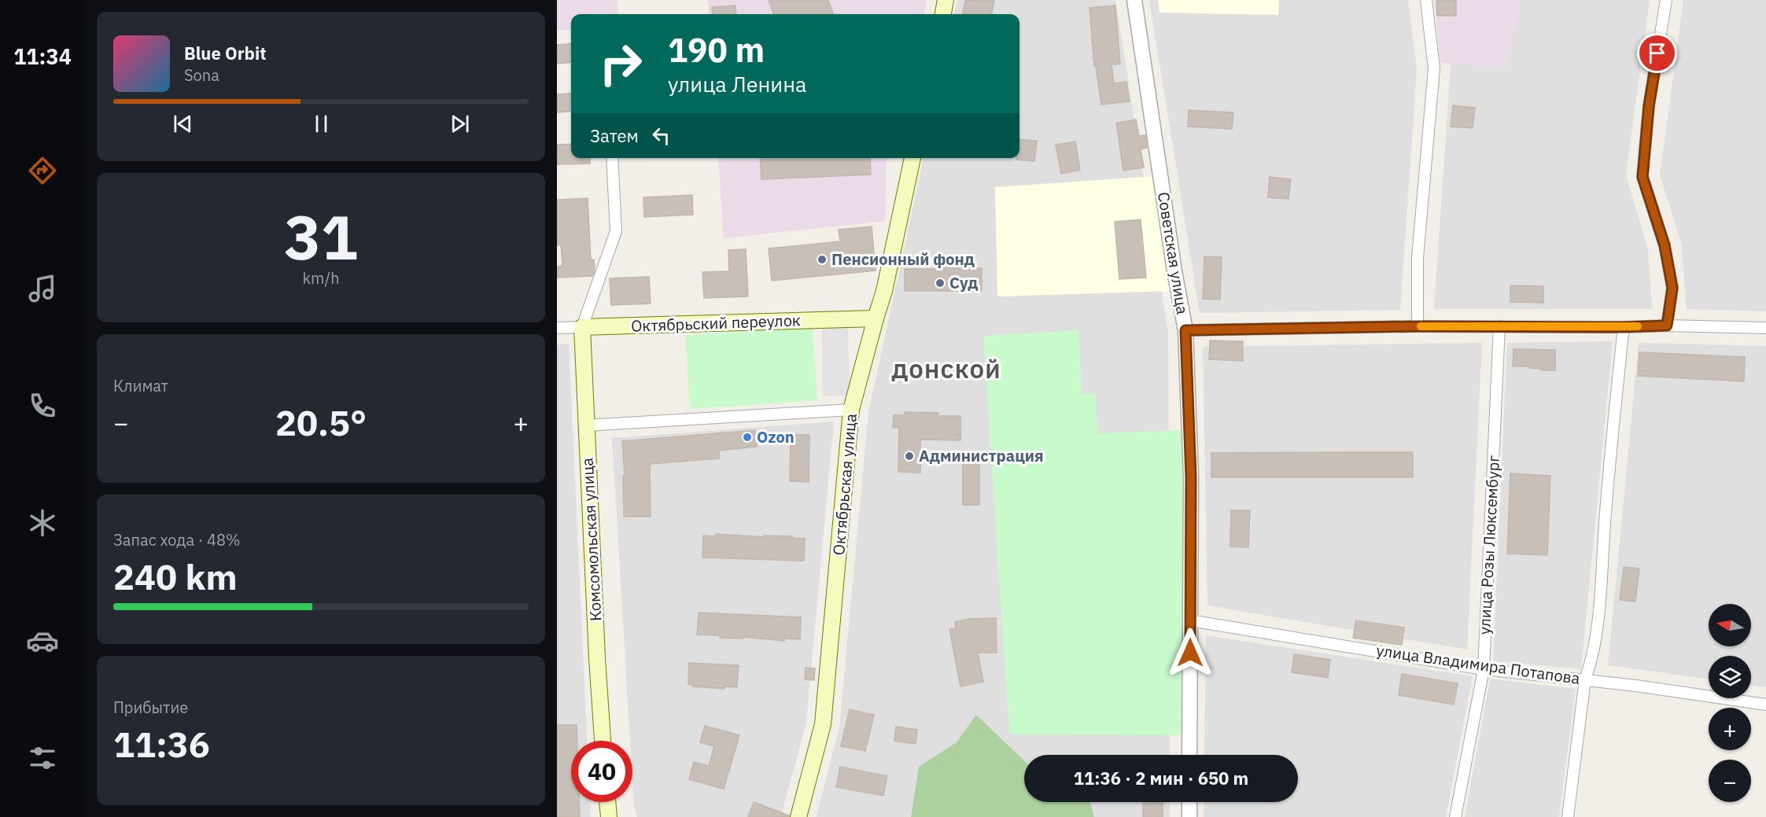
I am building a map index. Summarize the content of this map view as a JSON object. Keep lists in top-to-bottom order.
{
  "streets": {
    "main road": ["Октябрьский переулок", "Октябрьская улица", "Комсомольская улица"],
    "street": ["Советская улица", "улица Розы Люксембург", "улица Владимира Потапова"]
  },
  "crossings": [
    ["Советская улица", "улица Владимира Потапова"],
    ["Октябрьский переулок", "Октябрьская улица"],
    ["Октябрьский переулок", "Комсомольская улица"],
    ["улица Розы Люксембург", "улица Владимира Потапова"]
  ],
  "districts": ["ДОНСКОЙ"],
  "places": [
    "Пенсионный фонд",
    "Суд",
    "Ozon",
    "Администрация"
  ],
  "north": "left",
  "page": {
    "tabs": "11:34",
    "turn": ["190 m", "улица Ленина"],
    "song": ["Blue Orbit", "Sona"],
    "then": "Затем",
    "tile": [
      ["31", "km/h"],
      "Климат",
      ["Запас хода · 48%", "240 km"],
      ["Прибытие", "11:36"]
    ],
    "heat": ["−", "20.5°", "+"],
    "map_buttons": ["+", "−"],
    "limit": "40",
    "trip": "11:36 · 2 мин · 650 m"
  }
}
